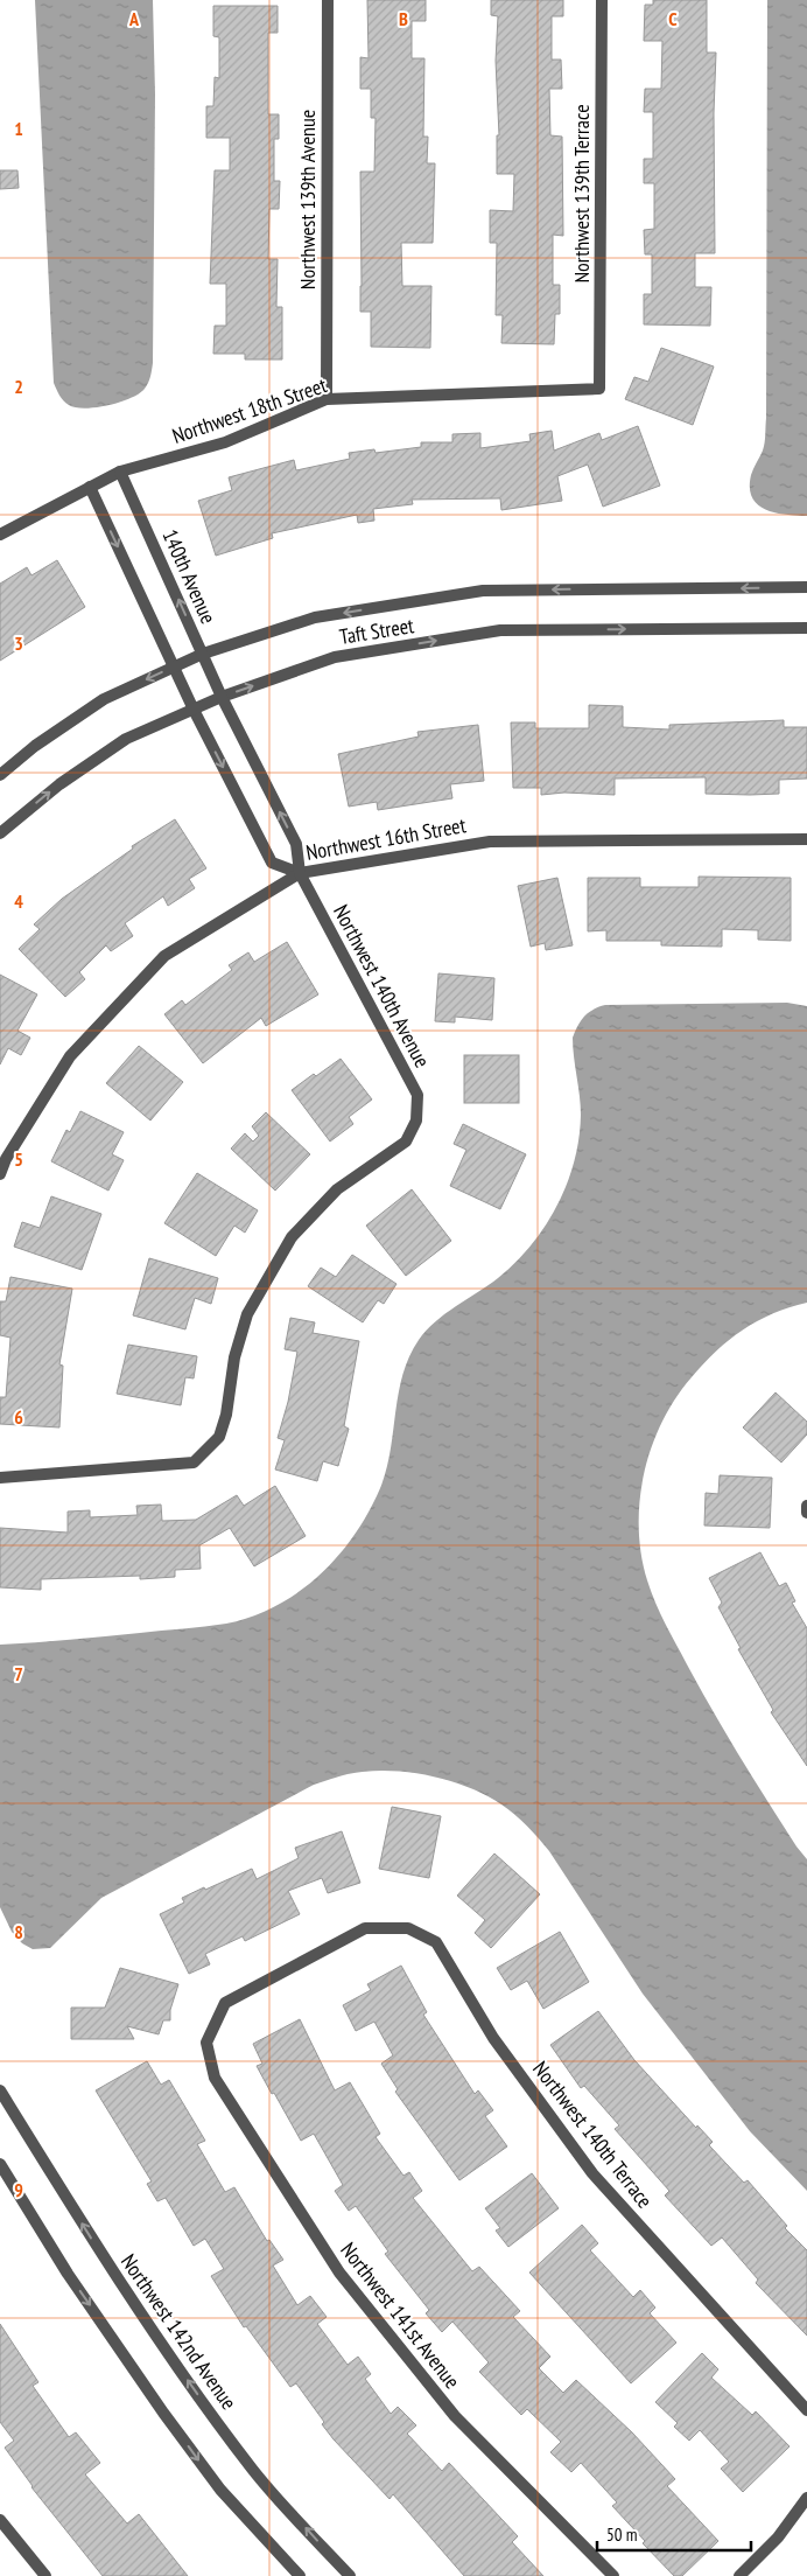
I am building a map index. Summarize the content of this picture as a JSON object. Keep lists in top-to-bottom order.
{
  "streets": {
    "street": [
      "Northwest 139th Terrace",
      "Northwest 139th Avenue",
      "Northwest 18th Street",
      "140th Avenue",
      "Taft Street",
      "Northwest 16th Street",
      "Northwest 140th Avenue",
      "Northwest 140th Terrace",
      "Northwest 141st Avenue",
      "Northwest 142nd Avenue"
    ]
  },
  "crossings": [
    ["Northwest 139th Terrace", "Northwest 18th Street"],
    ["Northwest 139th Avenue", "Northwest 18th Street"],
    ["Northwest 18th Street", "140th Avenue"],
    ["140th Avenue", "Taft Street"],
    ["140th Avenue", "Northwest 140th Avenue"],
    ["Taft Street", "Northwest 140th Avenue"],
    ["Northwest 16th Street", "Northwest 140th Avenue"],
    ["Northwest 140th Terrace", "Northwest 141st Avenue"]
  ],
  "scale_bar": "50 m",
  "grid": {
    "columns": ["A", "B", "C"],
    "rows": [
      "1",
      "2",
      "3",
      "4",
      "5",
      "6",
      "7",
      "8",
      "9"
    ]
  }
}
